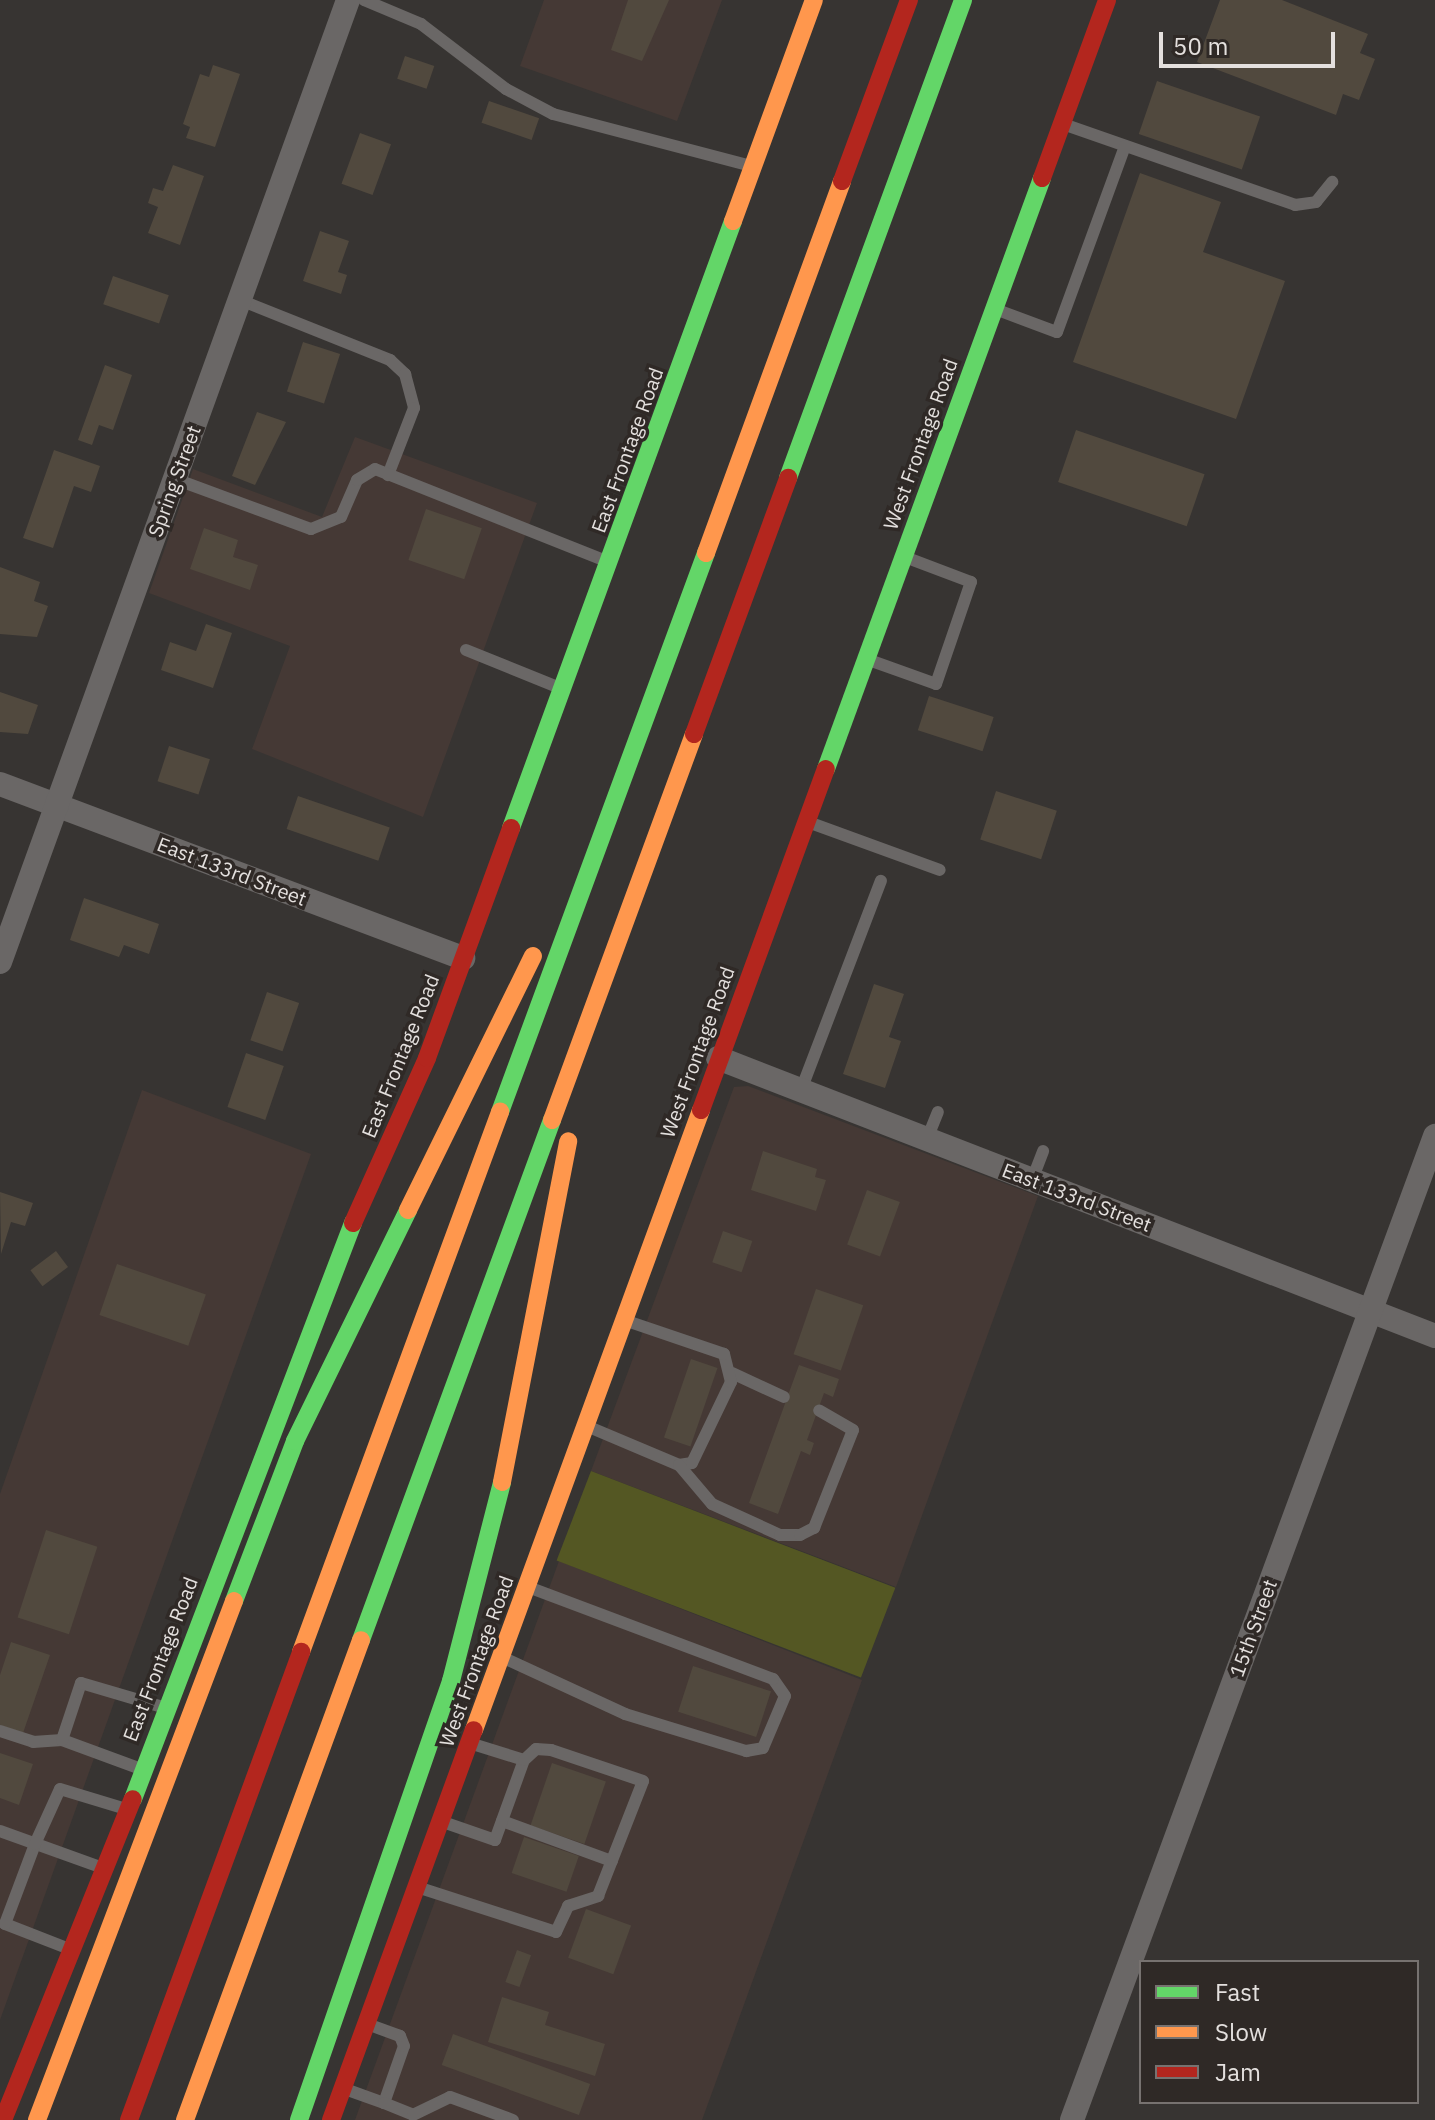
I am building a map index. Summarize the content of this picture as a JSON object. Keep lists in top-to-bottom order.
{
  "streets": {
    "main road": ["West Frontage Road", "East Frontage Road"],
    "street": ["Spring Street", "East 133rd Street", "15th Street"]
  },
  "crossings": [
    ["West Frontage Road", "East 133rd Street"],
    ["East Frontage Road", "East 133rd Street"],
    ["Spring Street", "East 133rd Street"],
    ["East 133rd Street", "15th Street"]
  ],
  "legend": ["Fast", "Slow", "Jam"],
  "scale_bar": "50 m"
}
